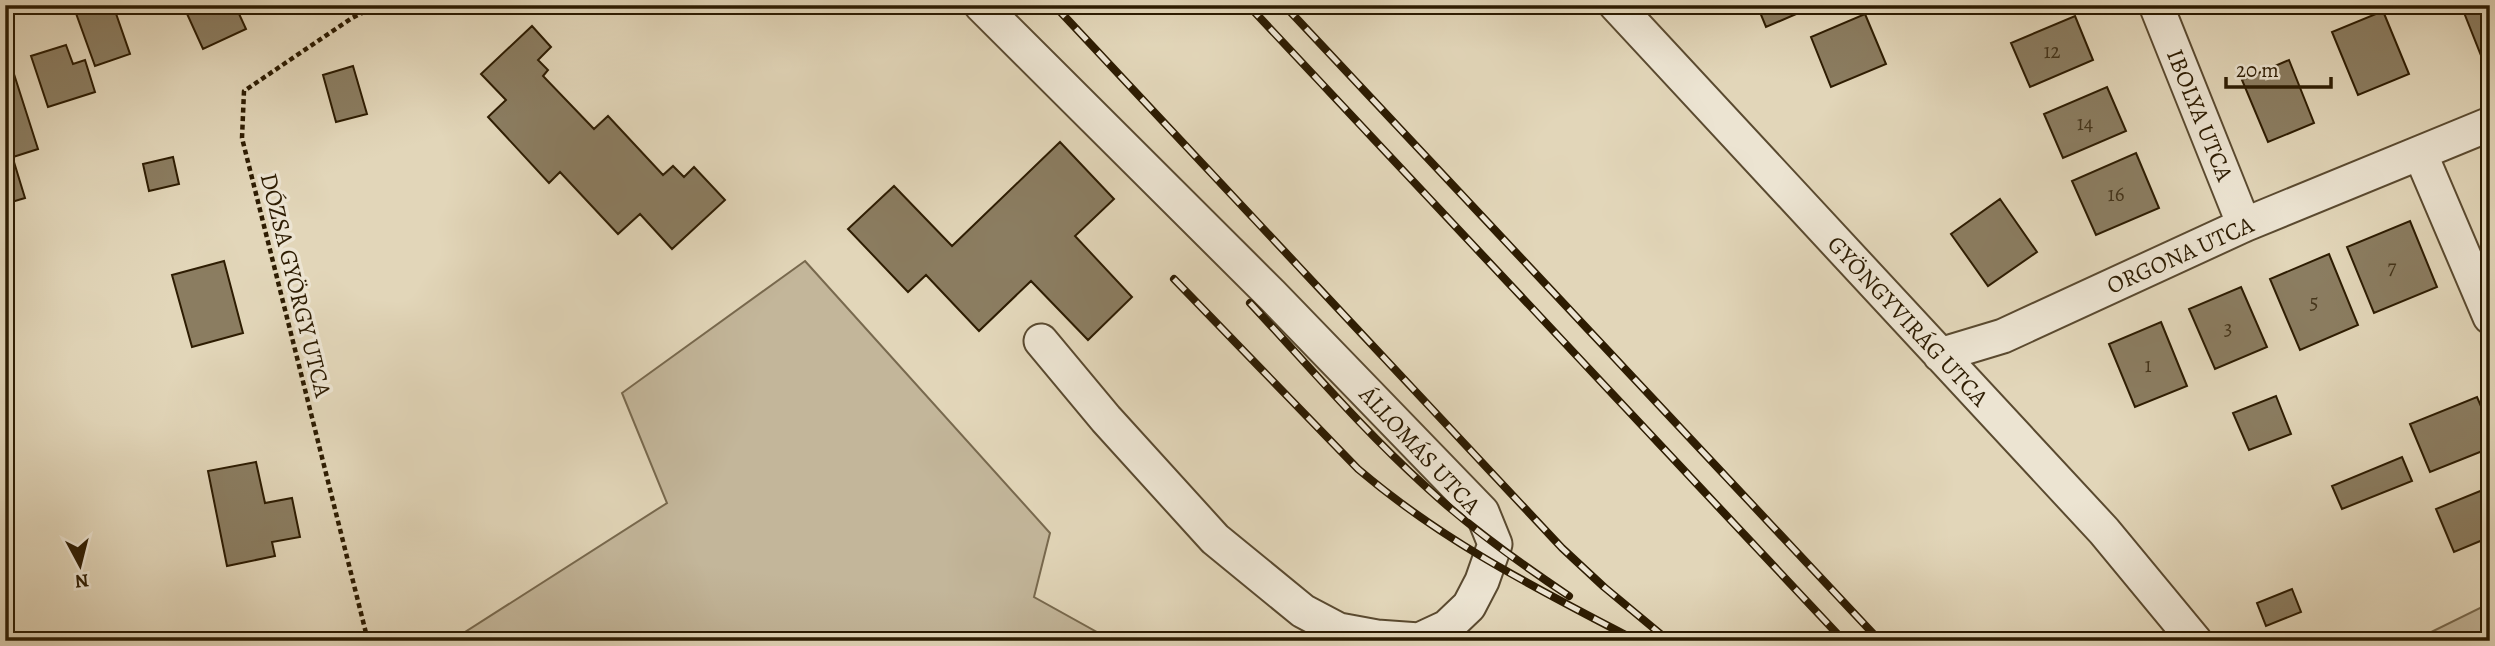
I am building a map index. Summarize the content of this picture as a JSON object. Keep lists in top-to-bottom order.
{
  "streets": {
    "street": [
      "IBOLYA UTCA",
      "ORGONA UTCA",
      "GYÖNGYVIRÁG UTCA",
      "ÁLLOMÁS UTCA"
    ],
    "path": ["DÓZSA GYÖRGY UTCA"]
  },
  "crossings": [
    ["IBOLYA UTCA", "ORGONA UTCA"],
    ["ORGONA UTCA", "GYÖNGYVIRÁG UTCA"]
  ],
  "house_numbers": [
    "12",
    "14",
    "16",
    "7",
    "5",
    "3",
    "1"
  ],
  "scale_bar": "20 m",
  "north": "bottom"
}
